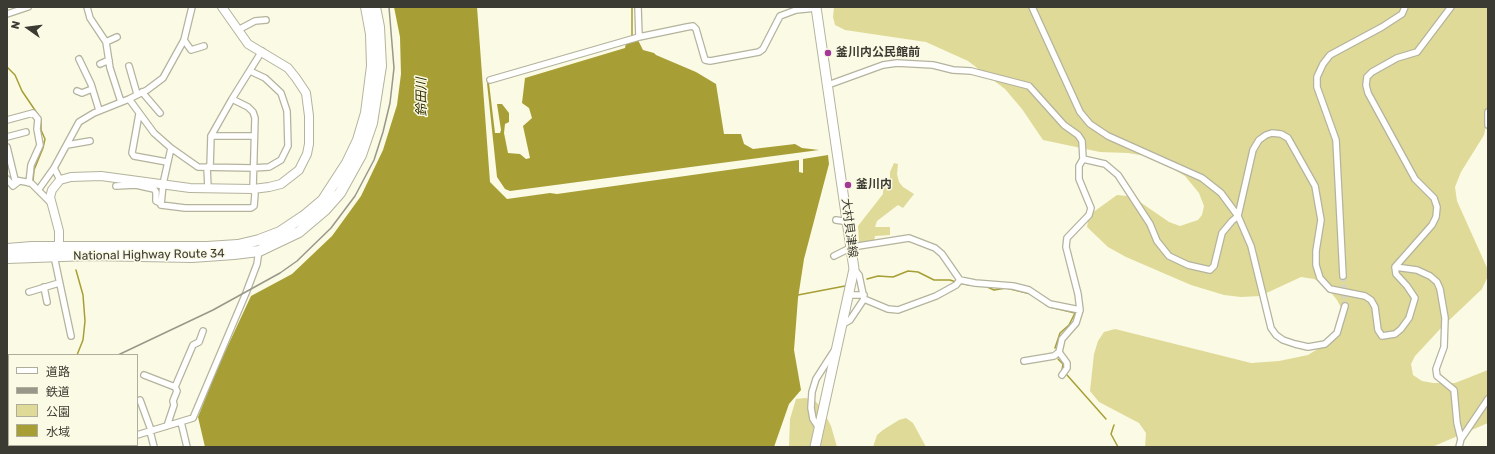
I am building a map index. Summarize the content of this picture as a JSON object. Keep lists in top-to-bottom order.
{
  "streets": {
    "highway": ["National Highway Route 34"],
    "main road": ["大村貝津線"]
  },
  "water": ["鈴田川"],
  "places": ["釜川内公民館前", "釜川内"],
  "legend": [
    "道路",
    "鉄道",
    "公園",
    "水域"
  ],
  "north": "left"
}
